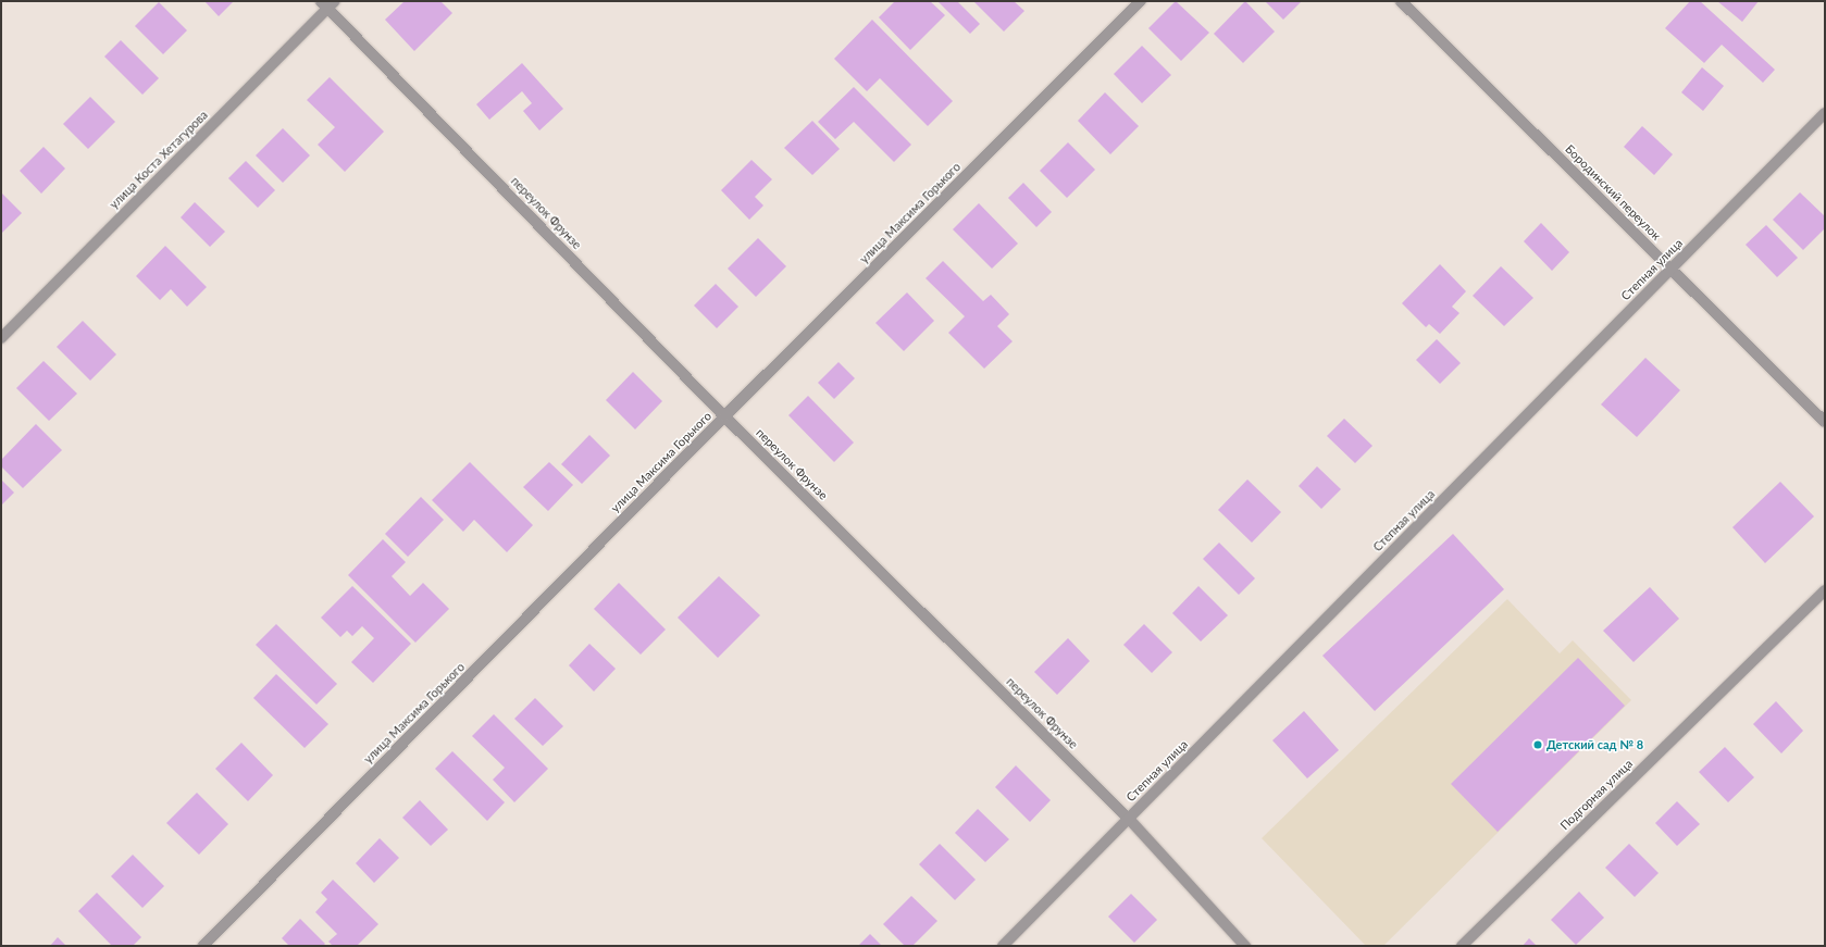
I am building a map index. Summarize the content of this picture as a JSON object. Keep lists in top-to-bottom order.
{
  "streets": {
    "street": [
      "улица Коста Хетагурова",
      "Бородинский переулок",
      "переулок Фрунзе",
      "улица Максима Горького",
      "Степная улица",
      "Подгорная улица"
    ]
  },
  "crossings": [
    ["улица Коста Хетагурова", "переулок Фрунзе"],
    ["Бородинский переулок", "Степная улица"],
    ["переулок Фрунзе", "улица Максима Горького"],
    ["переулок Фрунзе", "Степная улица"]
  ],
  "places": ["Детский сад № 8"]
}
